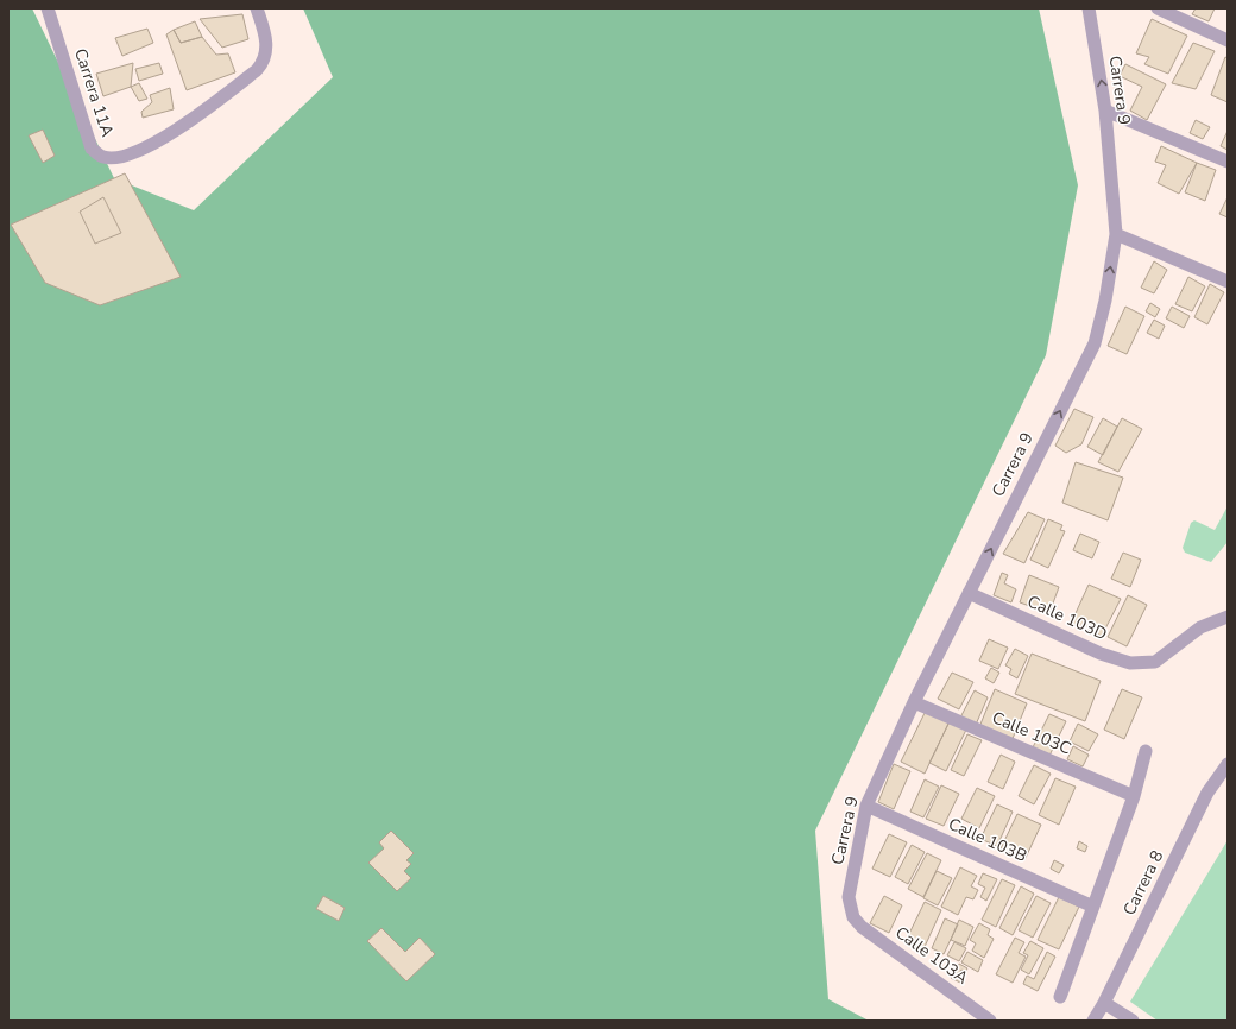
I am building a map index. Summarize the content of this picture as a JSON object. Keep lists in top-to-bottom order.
{
  "streets": {
    "street": [
      "Carrera 9",
      "Carrera 11A",
      "Calle 103D",
      "Calle 103C",
      "Calle 103B",
      "Carrera 8",
      "Calle 103A"
    ]
  },
  "crossings": [
    ["Carrera 9", "Calle 103D"],
    ["Carrera 9", "Calle 103C"],
    ["Carrera 9", "Calle 103B"],
    ["Carrera 9", "Calle 103A"]
  ],
  "one_way": ["Carrera 9"]
}
